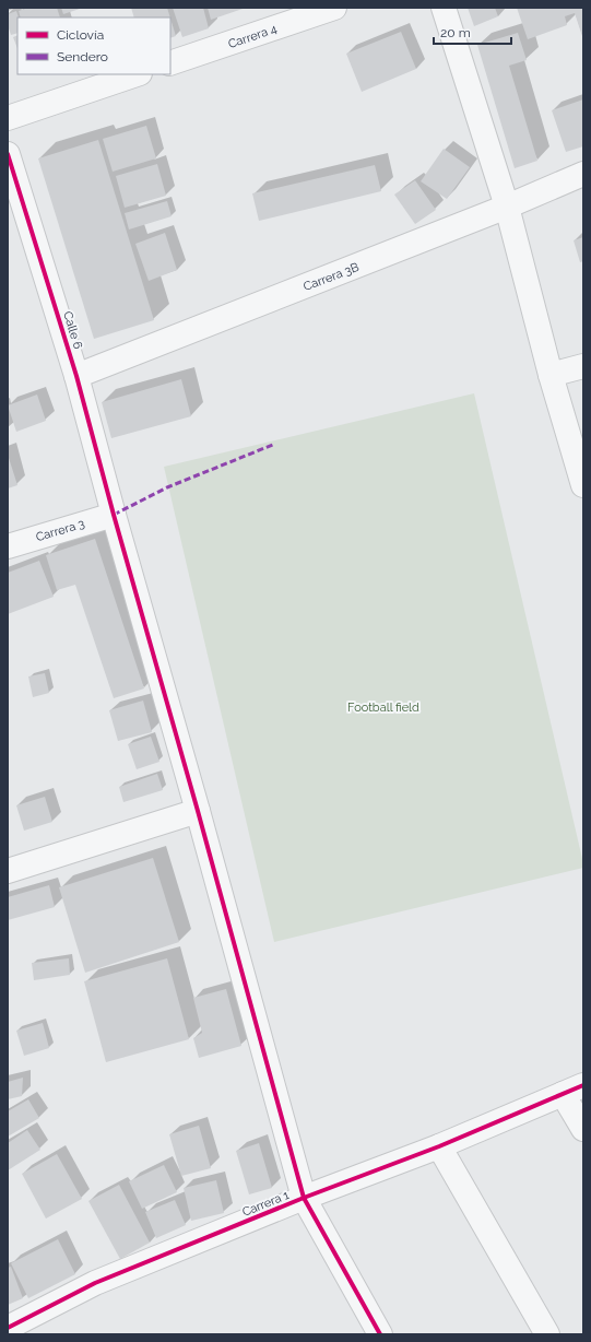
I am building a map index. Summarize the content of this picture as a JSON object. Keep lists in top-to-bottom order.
{
  "streets": {
    "street": [
      "Carrera 4",
      "Carrera 3B",
      "Calle 6",
      "Carrera 3",
      "Carrera 1"
    ]
  },
  "crossings": [
    ["Carrera 3B", "Calle 6"],
    ["Calle 6", "Carrera 3"],
    ["Calle 6", "Carrera 1"]
  ],
  "parks": ["Football field"],
  "legend": ["Ciclovía", "Sendero"],
  "scale_bar": "20 m"
}
